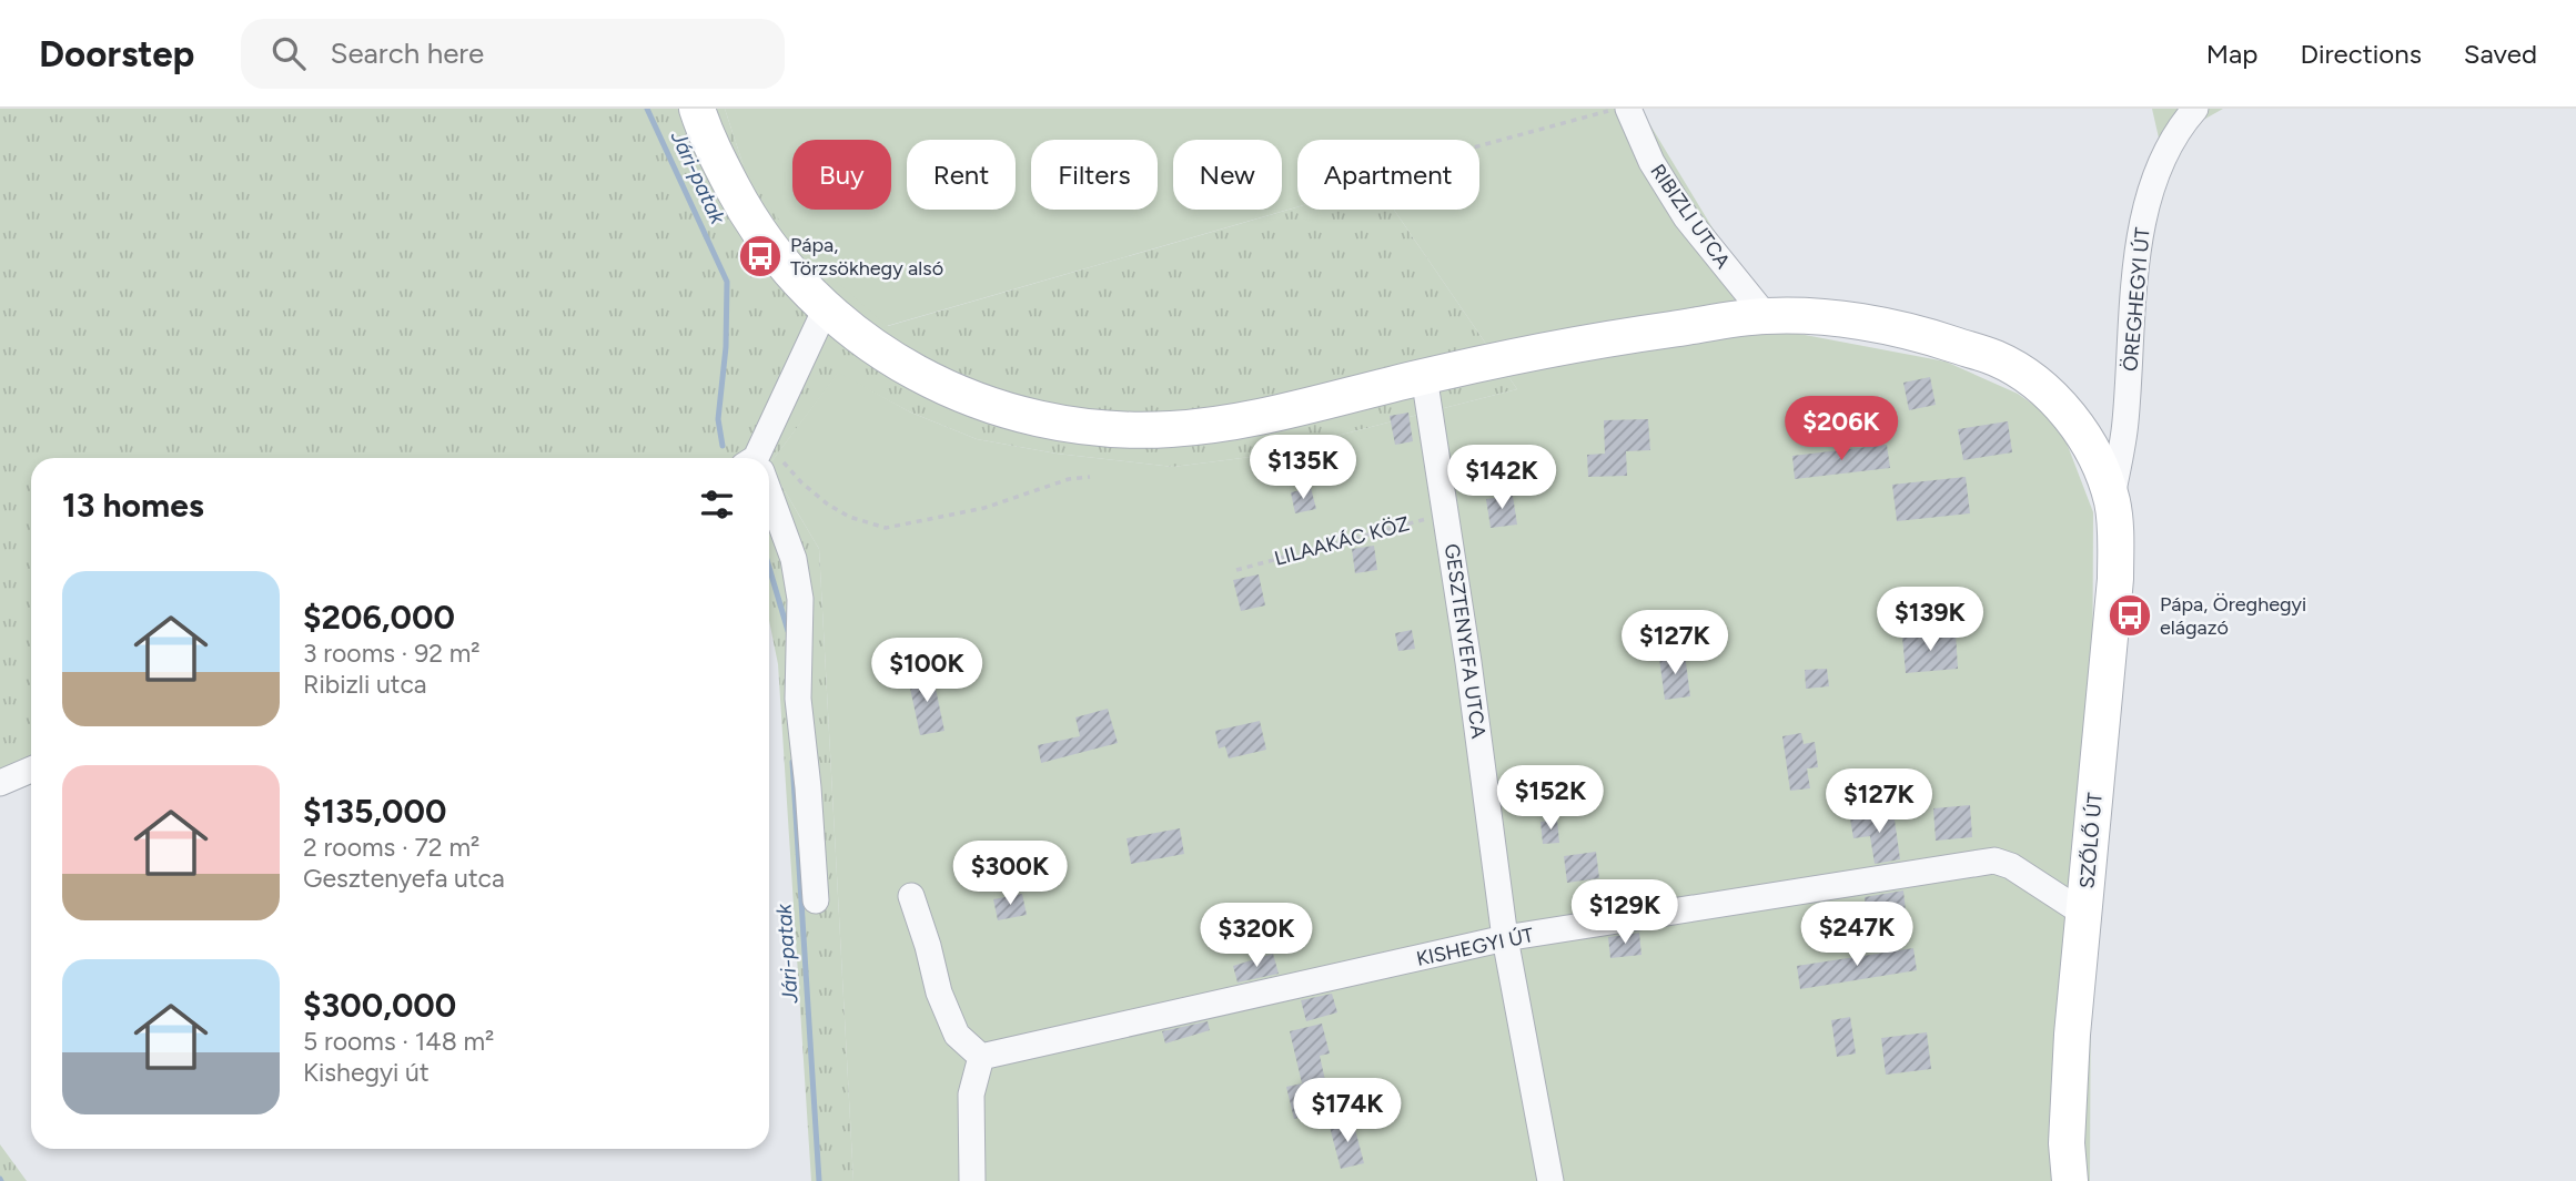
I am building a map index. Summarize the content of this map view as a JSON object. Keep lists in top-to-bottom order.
{
  "streets": {
    "main road": ["SZŐLŐ ÚT"],
    "street": [
      "RIBIZLI UTCA",
      "ÖREGHEGYI ÚT",
      "GESZTENYEFA UTCA",
      "KISHEGYI ÚT"
    ],
    "path": ["LILAAKÁC KÖZ"]
  },
  "crossings": [
    ["RIBIZLI UTCA", "SZŐLŐ ÚT"],
    ["ÖREGHEGYI ÚT", "SZŐLŐ ÚT"],
    ["LILAAKÁC KÖZ", "GESZTENYEFA UTCA"],
    ["GESZTENYEFA UTCA", "SZŐLŐ ÚT"],
    ["GESZTENYEFA UTCA", "KISHEGYI ÚT"],
    ["SZŐLŐ ÚT", "KISHEGYI ÚT"]
  ],
  "water": ["Jári-patak"],
  "places": {
    "bus stop": ["Pápa, Törzsökhegy alsó", "Pápa, Öreghegyi elágazó"]
  },
  "page": {
    "header": "Doorstep",
    "search": "Search here",
    "nav": ["Map", "Directions", "Saved"],
    "chip": [
      "Buy",
      "Rent",
      "Filters",
      "New",
      "Apartment"
    ],
    "price": [
      "$206K",
      "$135K",
      "$142K",
      "$139K",
      "$127K",
      "$100K",
      "$152K",
      "$127K",
      "$300K",
      "$129K",
      "$247K",
      "$320K",
      "$174K"
    ],
    "heading": "13 homes",
    "list": [
      {
        "name": "$206,000",
        "note": "3 rooms · 92 m² · Ribizli utca"
      },
      {
        "name": "$135,000",
        "note": "2 rooms · 72 m² · Gesztenyefa utca"
      },
      {
        "name": "$300,000",
        "note": "5 rooms · 148 m² · Kishegyi út"
      }
    ]
  }
}
